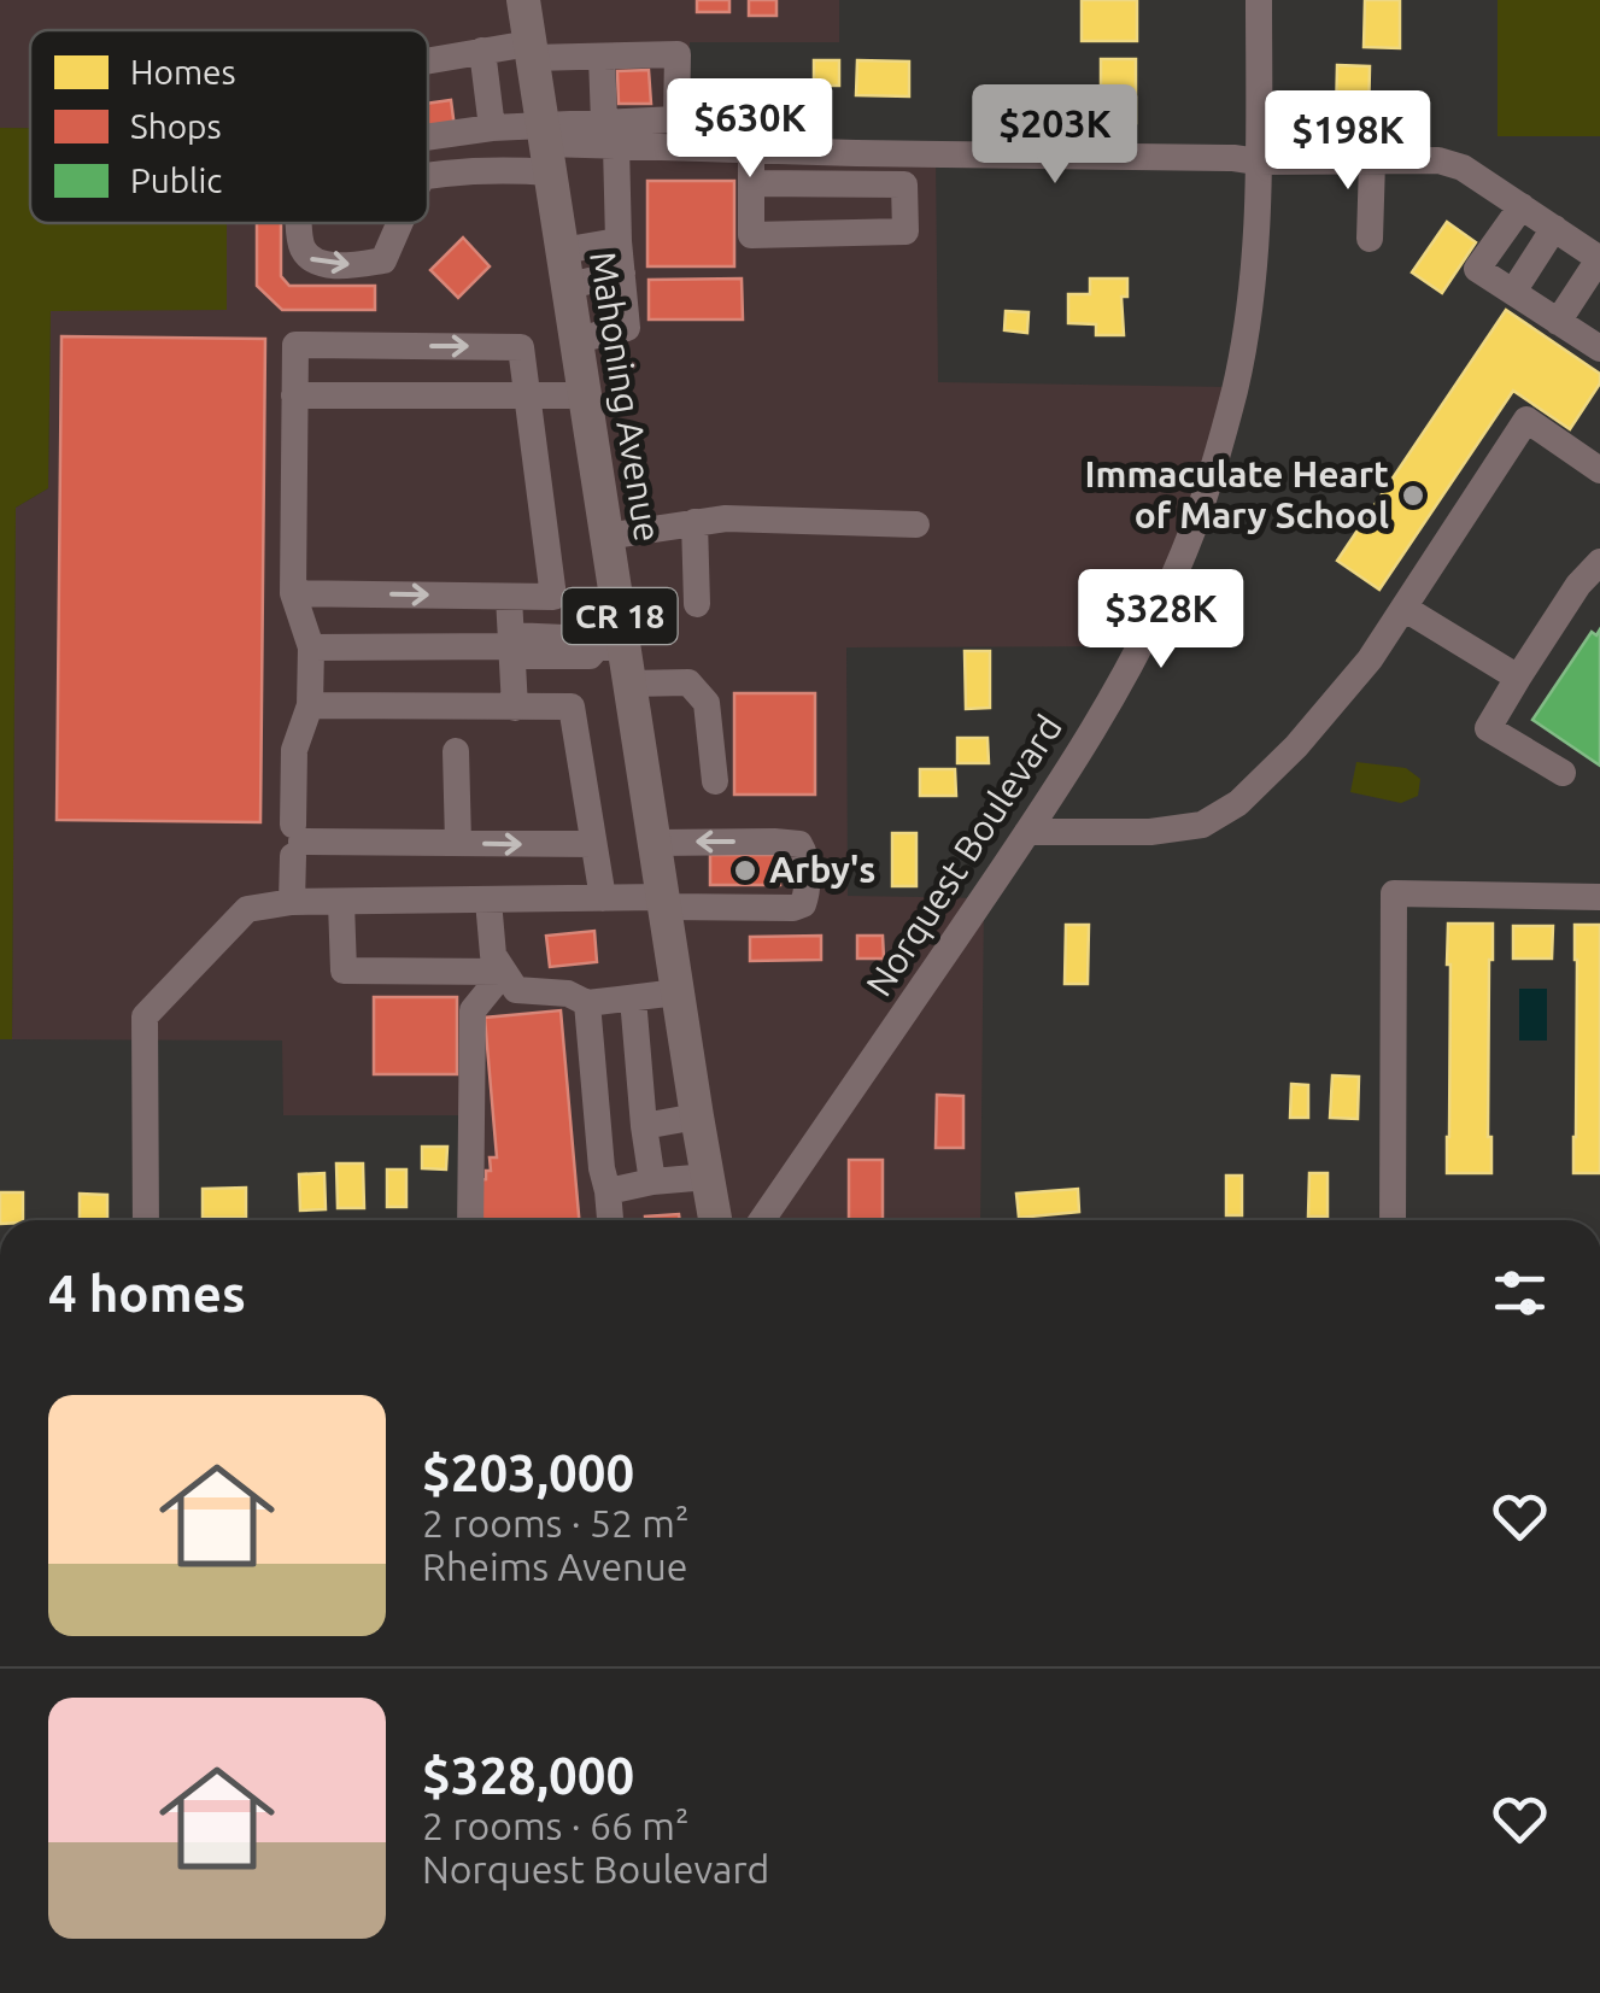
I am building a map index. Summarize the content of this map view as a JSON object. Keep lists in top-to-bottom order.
{
  "streets": {
    "main road": ["Mahoning Avenue", "CR 18"],
    "street": ["Norquest Boulevard"]
  },
  "places": ["Immaculate Heart of Mary School", "Arby's"],
  "legend": ["Homes", "Shops", "Public"],
  "page": {
    "price": [
      "$630K",
      "$203K",
      "$198K",
      "$328K"
    ],
    "heading": "4 homes",
    "list": [
      {
        "name": "$203,000",
        "note": "2 rooms · 52 m² · Rheims Avenue"
      },
      {
        "name": "$328,000",
        "note": "2 rooms · 66 m² · Norquest Boulevard"
      }
    ]
  }
}
